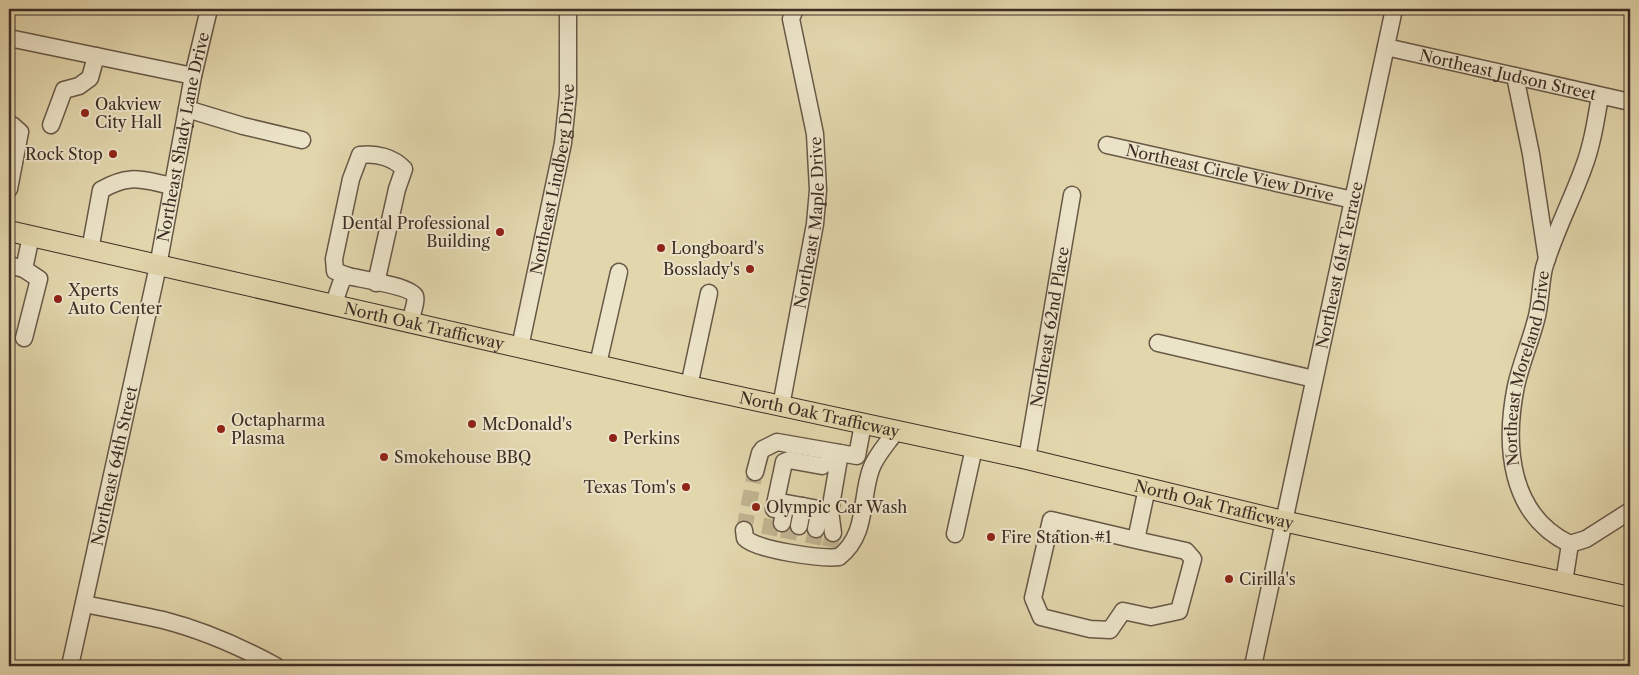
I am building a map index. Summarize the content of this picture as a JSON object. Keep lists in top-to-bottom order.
{
  "streets": {
    "main road": ["North Oak Trafficway"],
    "street": [
      "Northeast Judson Street",
      "Northeast Shady Lane Drive",
      "Northeast Circle View Drive",
      "Northeast Lindberg Drive",
      "Northeast Maple Drive",
      "Northeast 61st Terrace",
      "Northeast 62nd Place",
      "Northeast Moreland Drive",
      "Northeast 64th Street"
    ]
  },
  "crossings": [
    ["Northeast Judson Street", "Northeast 61st Terrace"],
    ["Northeast Judson Street", "Northeast Moreland Drive"],
    ["Northeast Shady Lane Drive", "North Oak Trafficway"],
    ["Northeast Shady Lane Drive", "Northeast 64th Street"],
    ["Northeast Circle View Drive", "Northeast 61st Terrace"],
    ["Northeast Lindberg Drive", "North Oak Trafficway"],
    ["Northeast Maple Drive", "North Oak Trafficway"],
    ["Northeast 61st Terrace", "North Oak Trafficway"],
    ["North Oak Trafficway", "Northeast 62nd Place"],
    ["North Oak Trafficway", "Northeast 64th Street"]
  ],
  "places": [
    "Oakview City Hall",
    "Rock Stop",
    "Dental Professional Building",
    "Longboard's",
    "Bosslady's",
    "Xperts Auto Center",
    "McDonald's",
    "Octapharma Plasma",
    "Perkins",
    "Smokehouse BBQ",
    "Texas Tom's",
    "Olympic Car Wash",
    "Fire Station #1",
    "Cirilla's"
  ]
}
